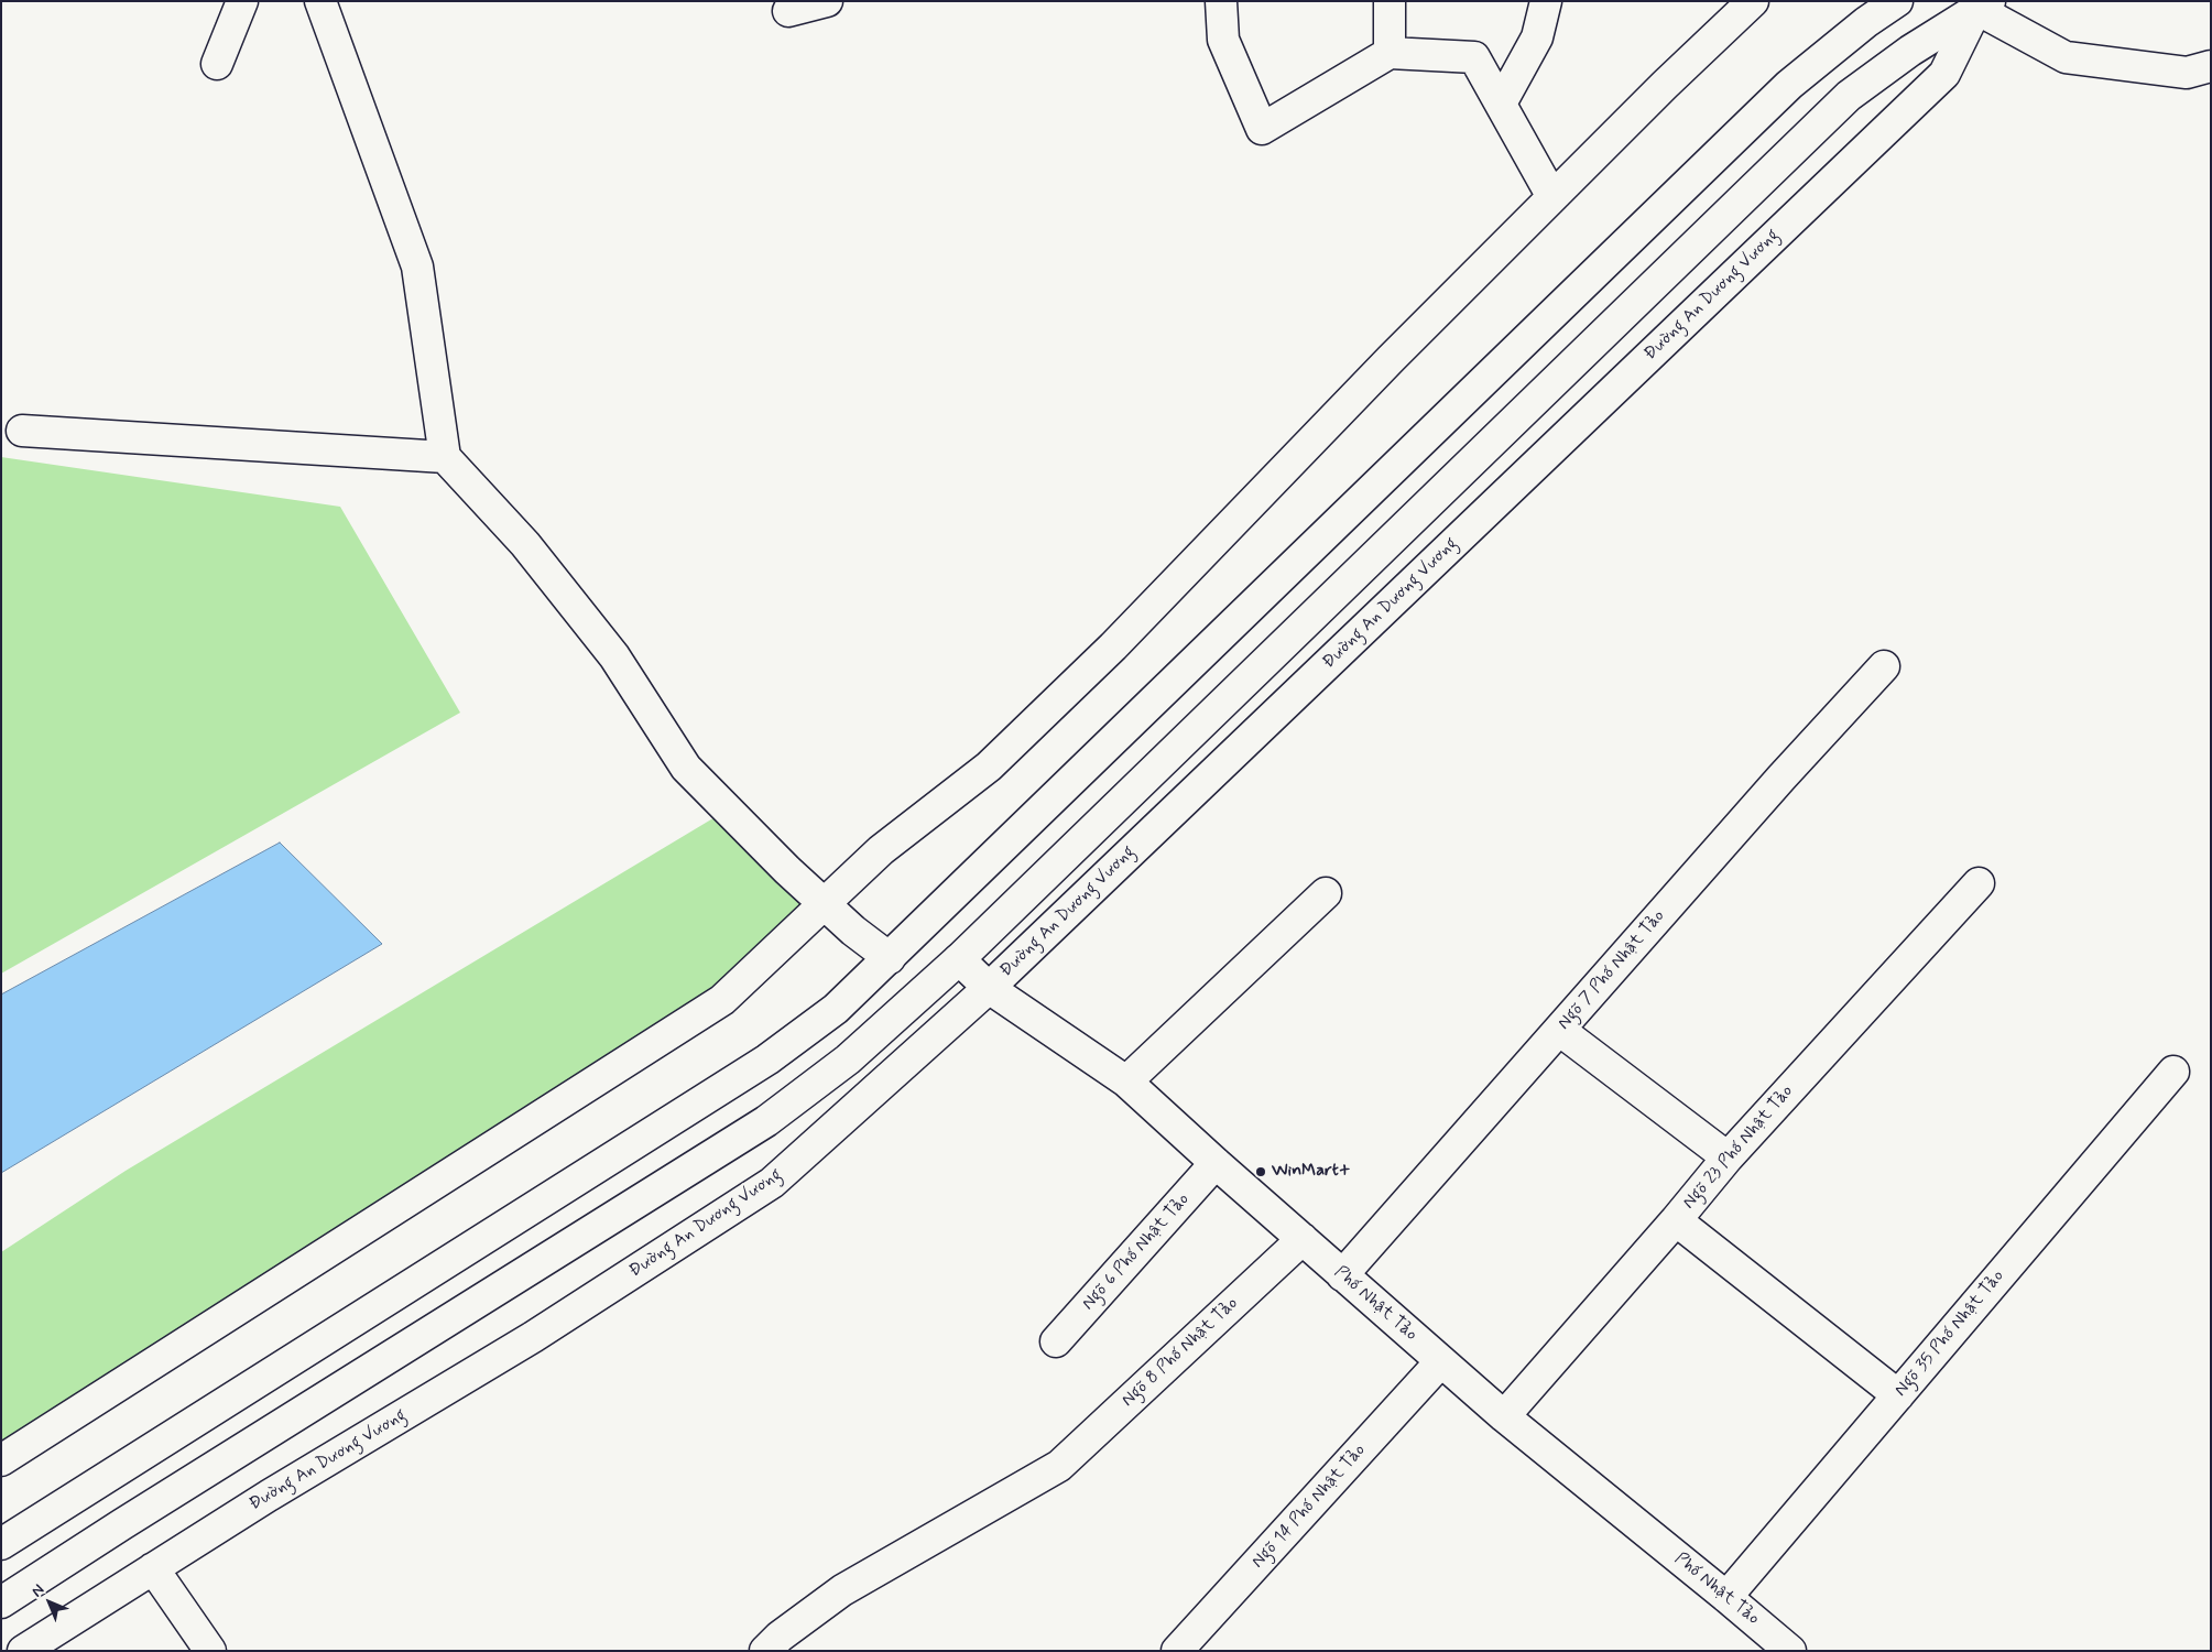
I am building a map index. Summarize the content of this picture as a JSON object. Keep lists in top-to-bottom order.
{
  "streets": {
    "street": [
      "Đường An Dương Vương",
      "Ngõ 7 Phố Nhật Tảo",
      "Ngõ 23 Phố Nhật Tảo",
      "Ngõ 6 Phố Nhật Tảo",
      "Phố Nhật Tảo",
      "Ngõ 35 Phố Nhật Tảo",
      "Ngõ 8 Phố Nhật Tảo",
      "Ngõ 14 Phố Nhật Tảo"
    ]
  },
  "crossings": [
    ["Đường An Dương Vương", "Phố Nhật Tảo"],
    ["Ngõ 7 Phố Nhật Tảo", "Phố Nhật Tảo"],
    ["Ngõ 23 Phố Nhật Tảo", "Phố Nhật Tảo"],
    ["Ngõ 6 Phố Nhật Tảo", "Phố Nhật Tảo"],
    ["Phố Nhật Tảo", "Ngõ 35 Phố Nhật Tảo"],
    ["Phố Nhật Tảo", "Ngõ 8 Phố Nhật Tảo"],
    ["Phố Nhật Tảo", "Ngõ 14 Phố Nhật Tảo"]
  ],
  "places": ["WinMart+"],
  "north": "top left"
}
